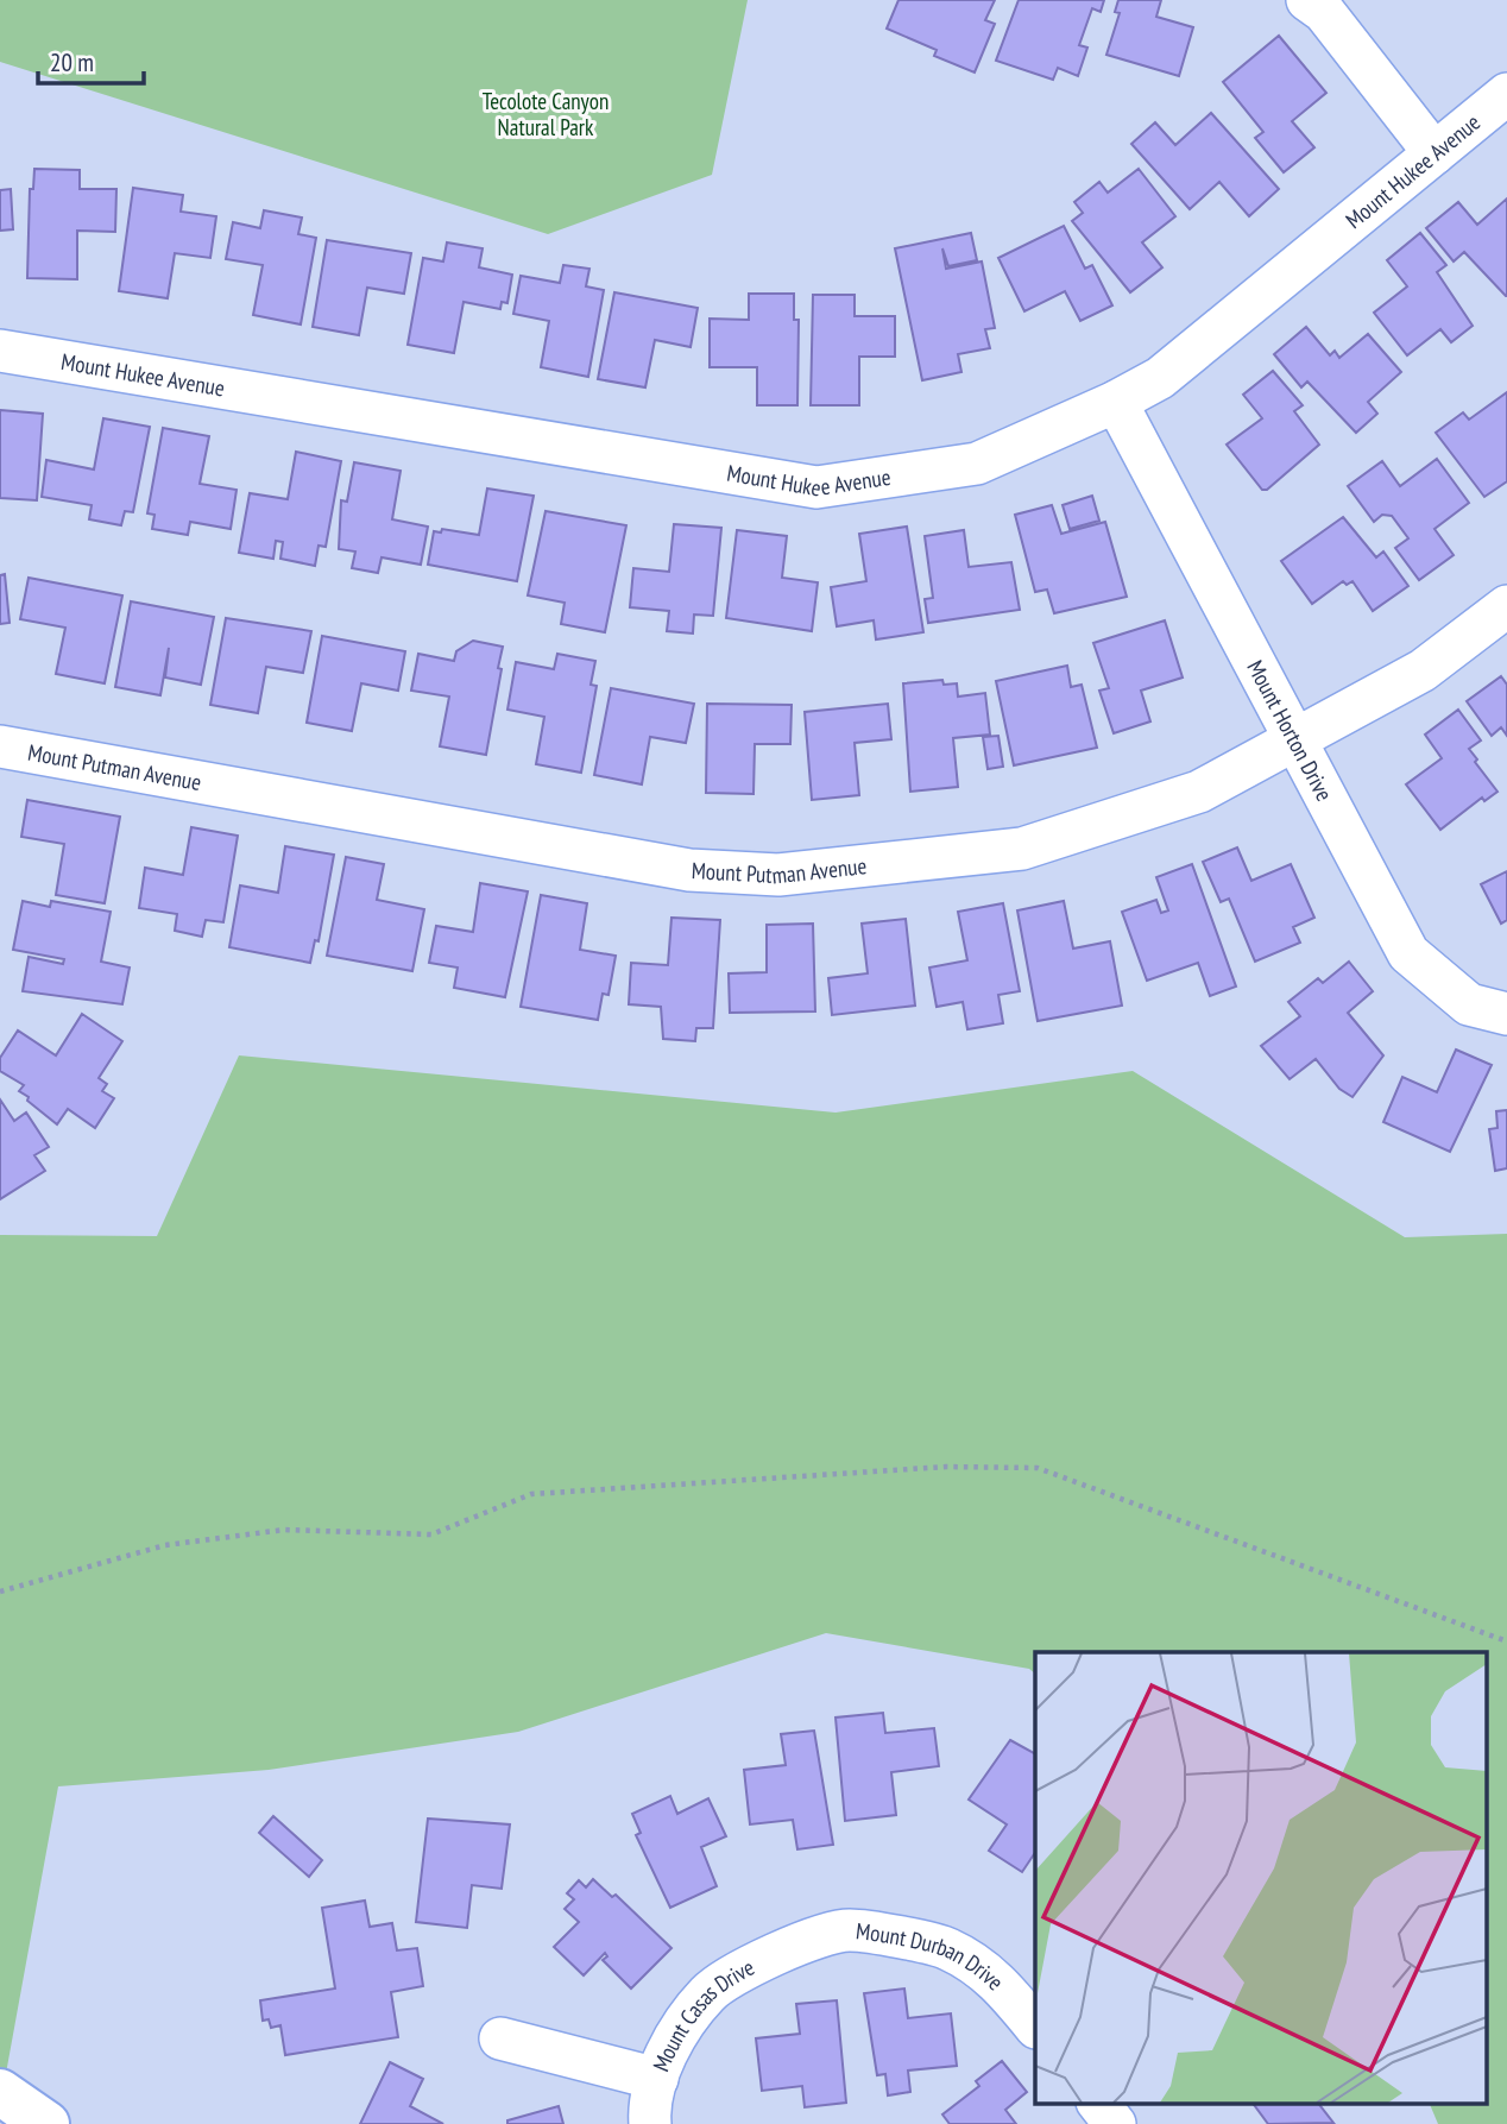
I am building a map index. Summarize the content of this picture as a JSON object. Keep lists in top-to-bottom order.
{
  "streets": {
    "street": [
      "Mount Hukee Avenue",
      "Mount Horton Drive",
      "Mount Putman Avenue",
      "Mount Durban Drive",
      "Mount Casas Drive"
    ]
  },
  "crossings": [
    ["Mount Hukee Avenue", "Mount Horton Drive"],
    ["Mount Horton Drive", "Mount Putman Avenue"],
    ["Mount Durban Drive", "Mount Casas Drive"]
  ],
  "parks": ["Tecolote Canyon Natural Park"],
  "scale_bar": "20 m"
}
